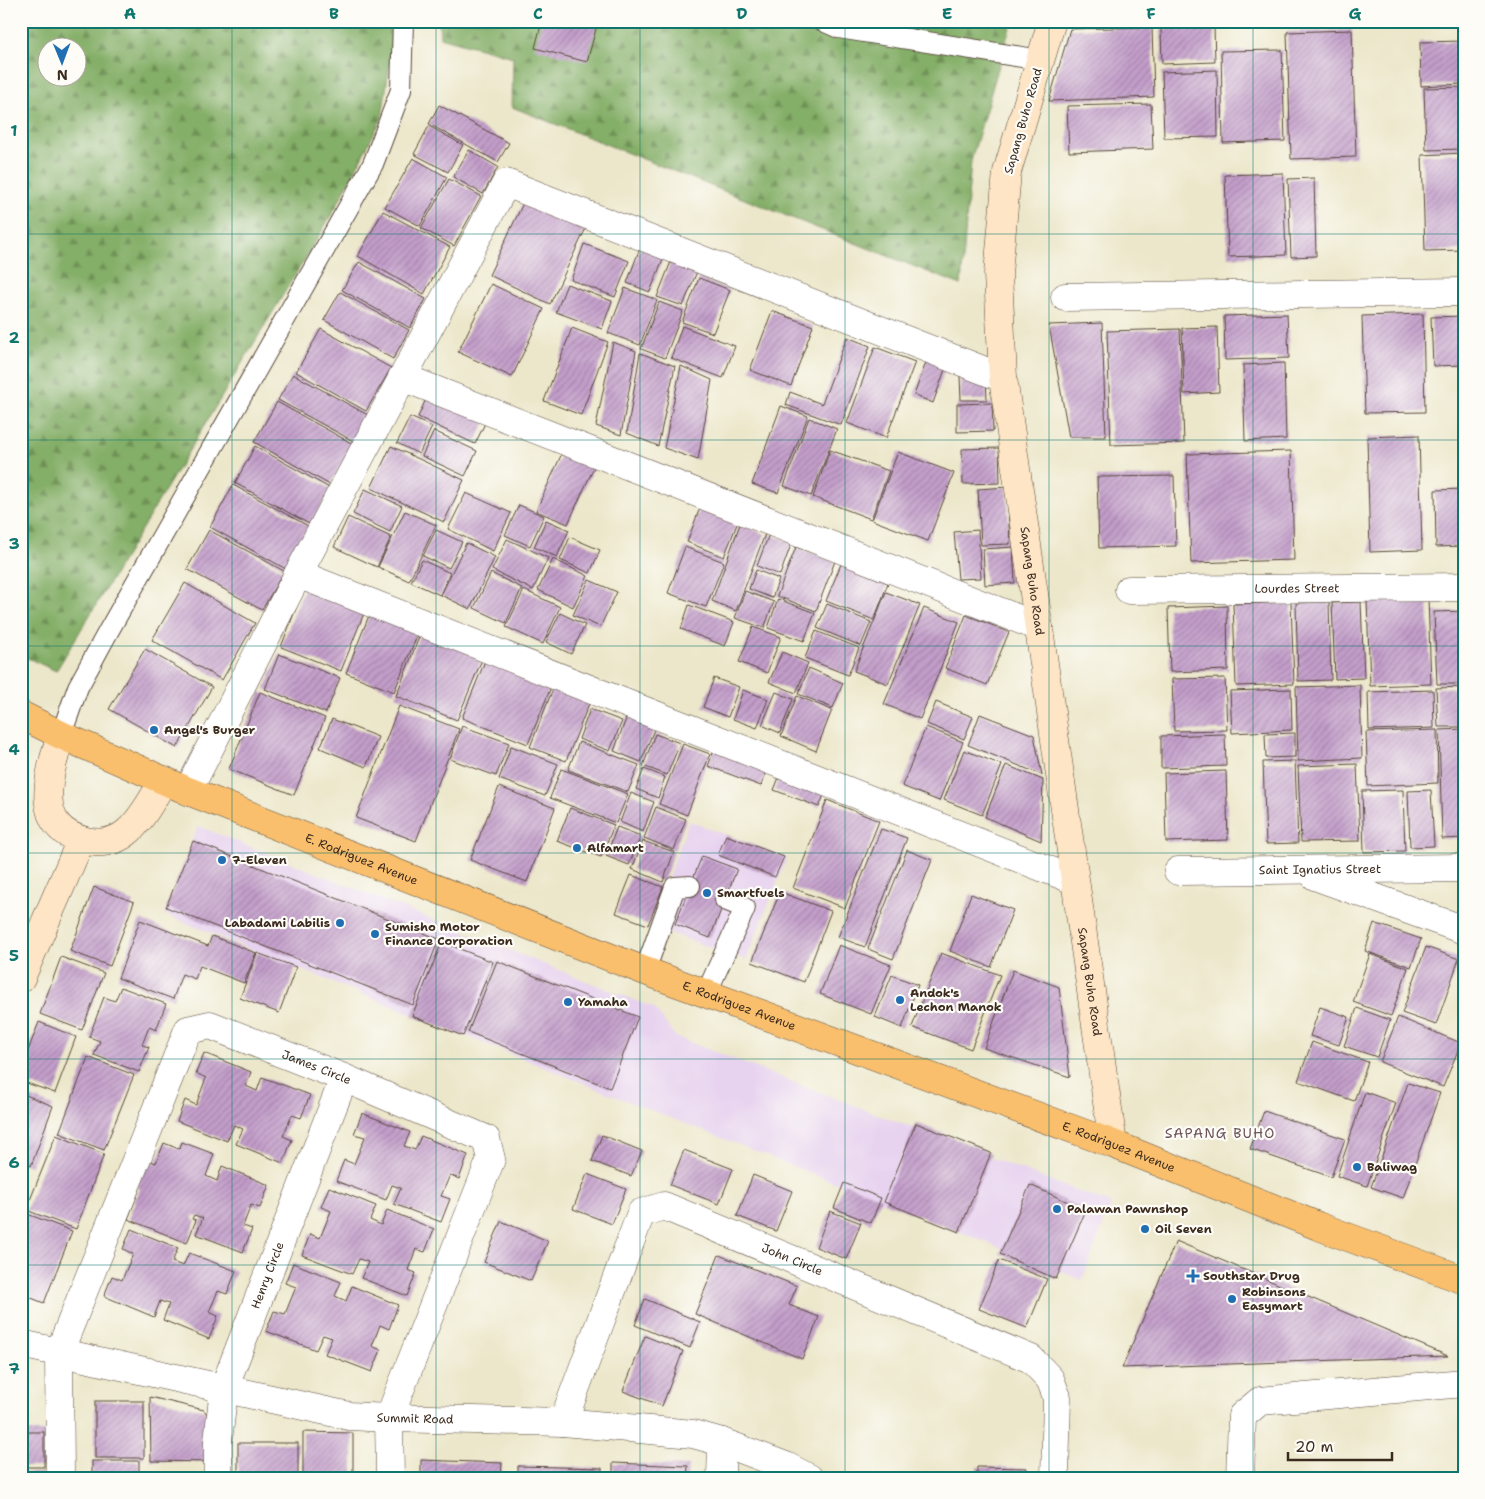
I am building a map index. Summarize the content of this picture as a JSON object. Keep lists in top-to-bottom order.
{
  "streets": {
    "main road": ["E. Rodriguez Avenue"],
    "street": [
      "Sapang Buho Road",
      "Lourdes Street",
      "Saint Ignatius Street",
      "James Circle",
      "John Circle",
      "Henry Circle",
      "Summit Road"
    ]
  },
  "crossings": [
    ["Sapang Buho Road", "E. Rodriguez Avenue"],
    ["James Circle", "Henry Circle"],
    ["James Circle", "Summit Road"],
    ["John Circle", "Summit Road"],
    ["Henry Circle", "Summit Road"]
  ],
  "districts": ["SAPANG BUHO"],
  "places": {
    "other": [
      "Angel's Burger",
      "Alfamart",
      "7-Eleven",
      "Smartfuels",
      "Labadami Labilis",
      "Sumisho Motor Finance Corporation",
      "Andok's Lechon Manok",
      "Yamaha",
      "Baliwag",
      "Palawan Pawnshop",
      "Oil Seven",
      "Robinsons Easymart"
    ],
    "health": ["Southstar Drug"]
  },
  "scale_bar": "20 m",
  "north": "bottom",
  "grid": {
    "columns": [
      "A",
      "B",
      "C",
      "D",
      "E",
      "F",
      "G"
    ],
    "rows": [
      "1",
      "2",
      "3",
      "4",
      "5",
      "6",
      "7"
    ]
  }
}
